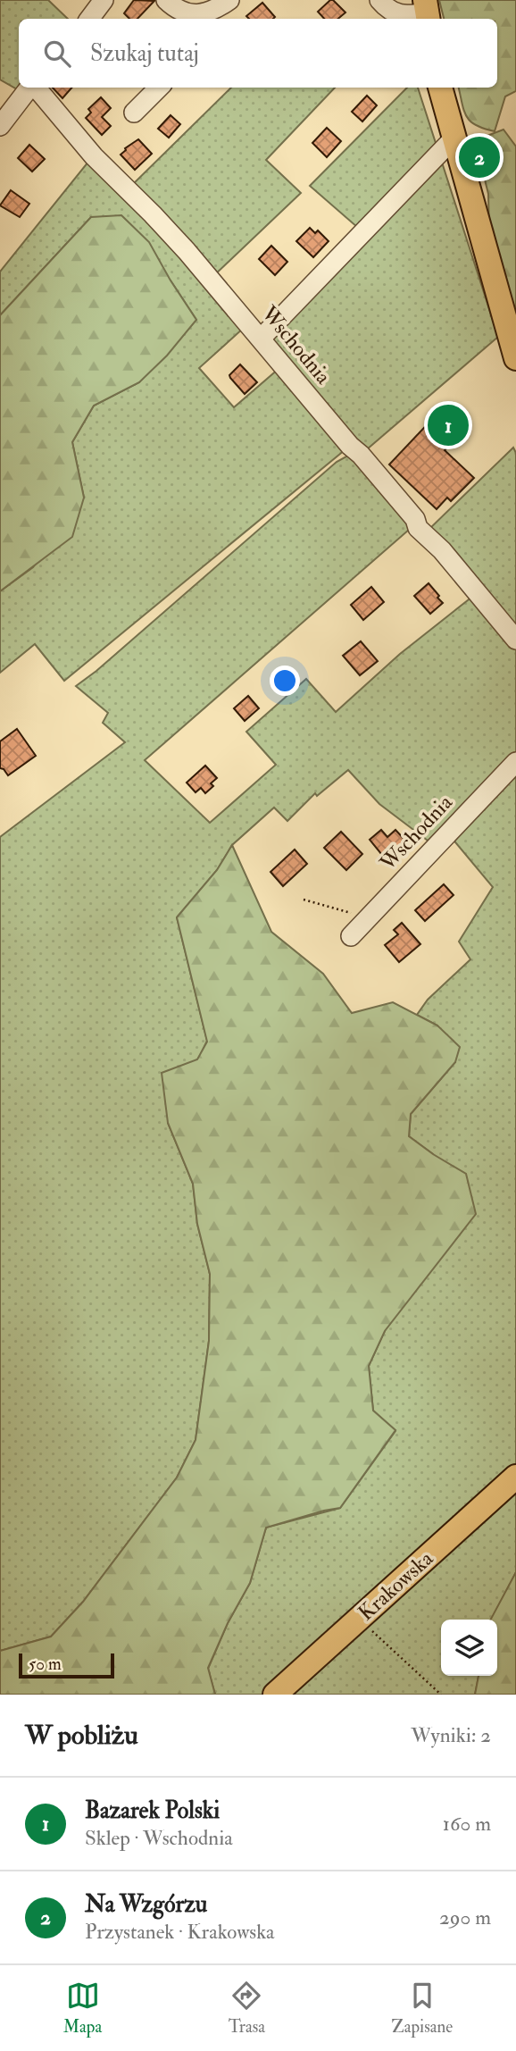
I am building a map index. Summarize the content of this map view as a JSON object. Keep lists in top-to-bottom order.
{
  "streets": {
    "main road": ["Krakowska"],
    "street": ["Wschodnia"]
  },
  "scale_bar": "50 m",
  "page": {
    "search": "Szukaj tutaj",
    "pins": ["2", "1"],
    "scale": "50 m",
    "heading": ["W pobliżu", "Wyniki: 2"],
    "list": [
      {
        "mark": "1",
        "name": "Bazarek Polski",
        "note": "Sklep · Wschodnia",
        "value": "160 m"
      },
      {
        "mark": "2",
        "name": "Na Wzgórzu",
        "note": "Przystanek · Krakowska",
        "value": "290 m"
      }
    ],
    "nav": ["Mapa", "Trasa", "Zapisane"]
  }
}
